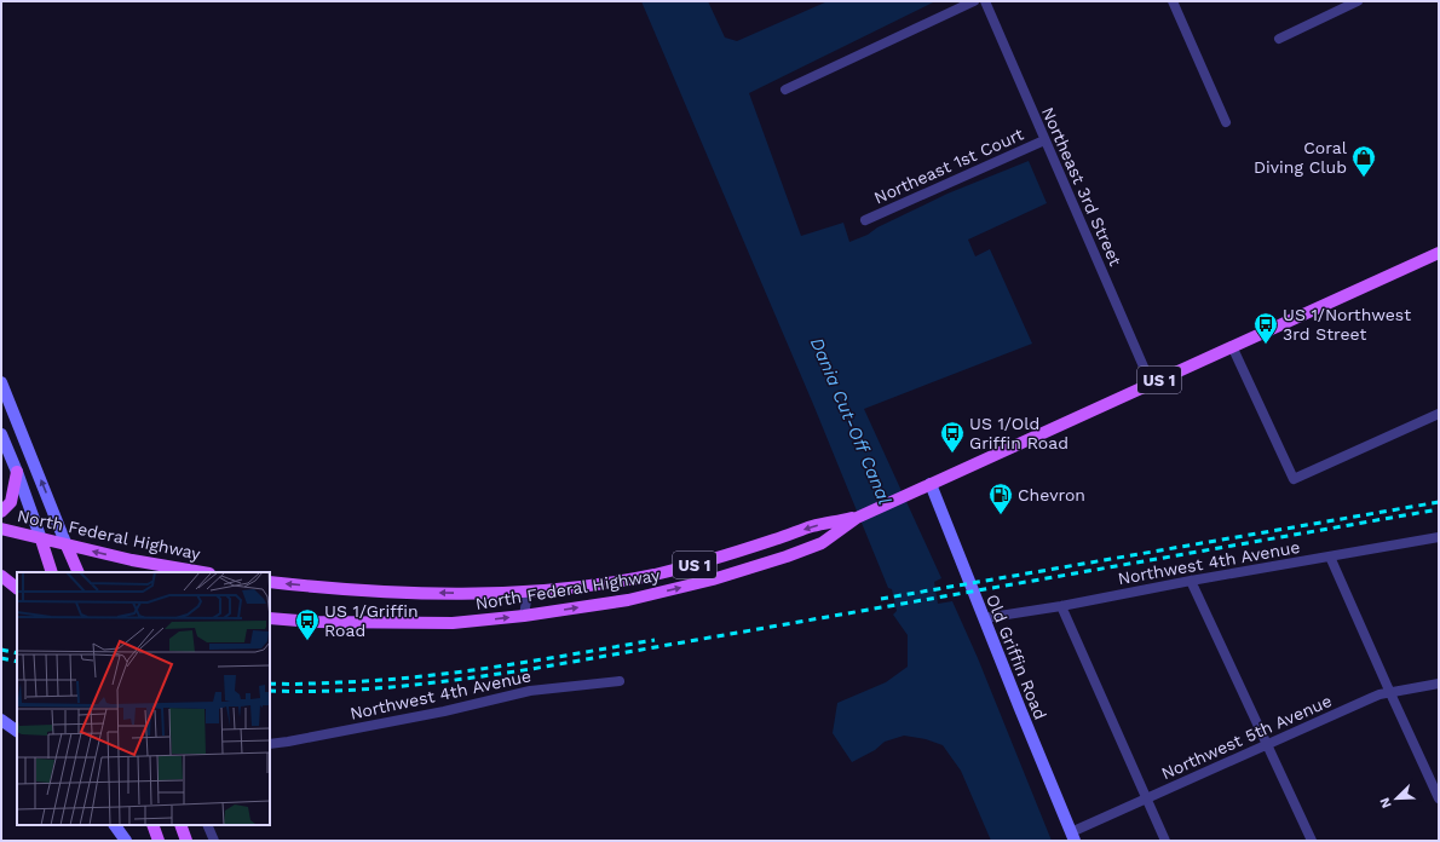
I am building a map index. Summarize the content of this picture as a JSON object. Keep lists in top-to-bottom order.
{
  "streets": {
    "main road": ["US 1", "North Federal Highway"],
    "street": [
      "Northeast 1st Court",
      "Northeast 3rd Street",
      "Northwest 4th Avenue",
      "Old Griffin Road",
      "Northwest 5th Avenue"
    ]
  },
  "crossings": [
    ["Northeast 1st Court", "Northeast 3rd Street"],
    ["Northeast 3rd Street", "North Federal Highway"],
    ["North Federal Highway", "Old Griffin Road"],
    ["Northwest 4th Avenue", "Old Griffin Road"],
    ["Old Griffin Road", "Northwest 5th Avenue"]
  ],
  "water": ["Dania Cut-Off Canal"],
  "places": {
    "shop": ["Coral Diving Club"],
    "bus stop": ["US 1/Northwest 3rd Street", "US 1/Old Griffin Road", "US 1/Griffin Road"],
    "fuel station": ["Chevron"]
  },
  "north": "bottom left"
}
